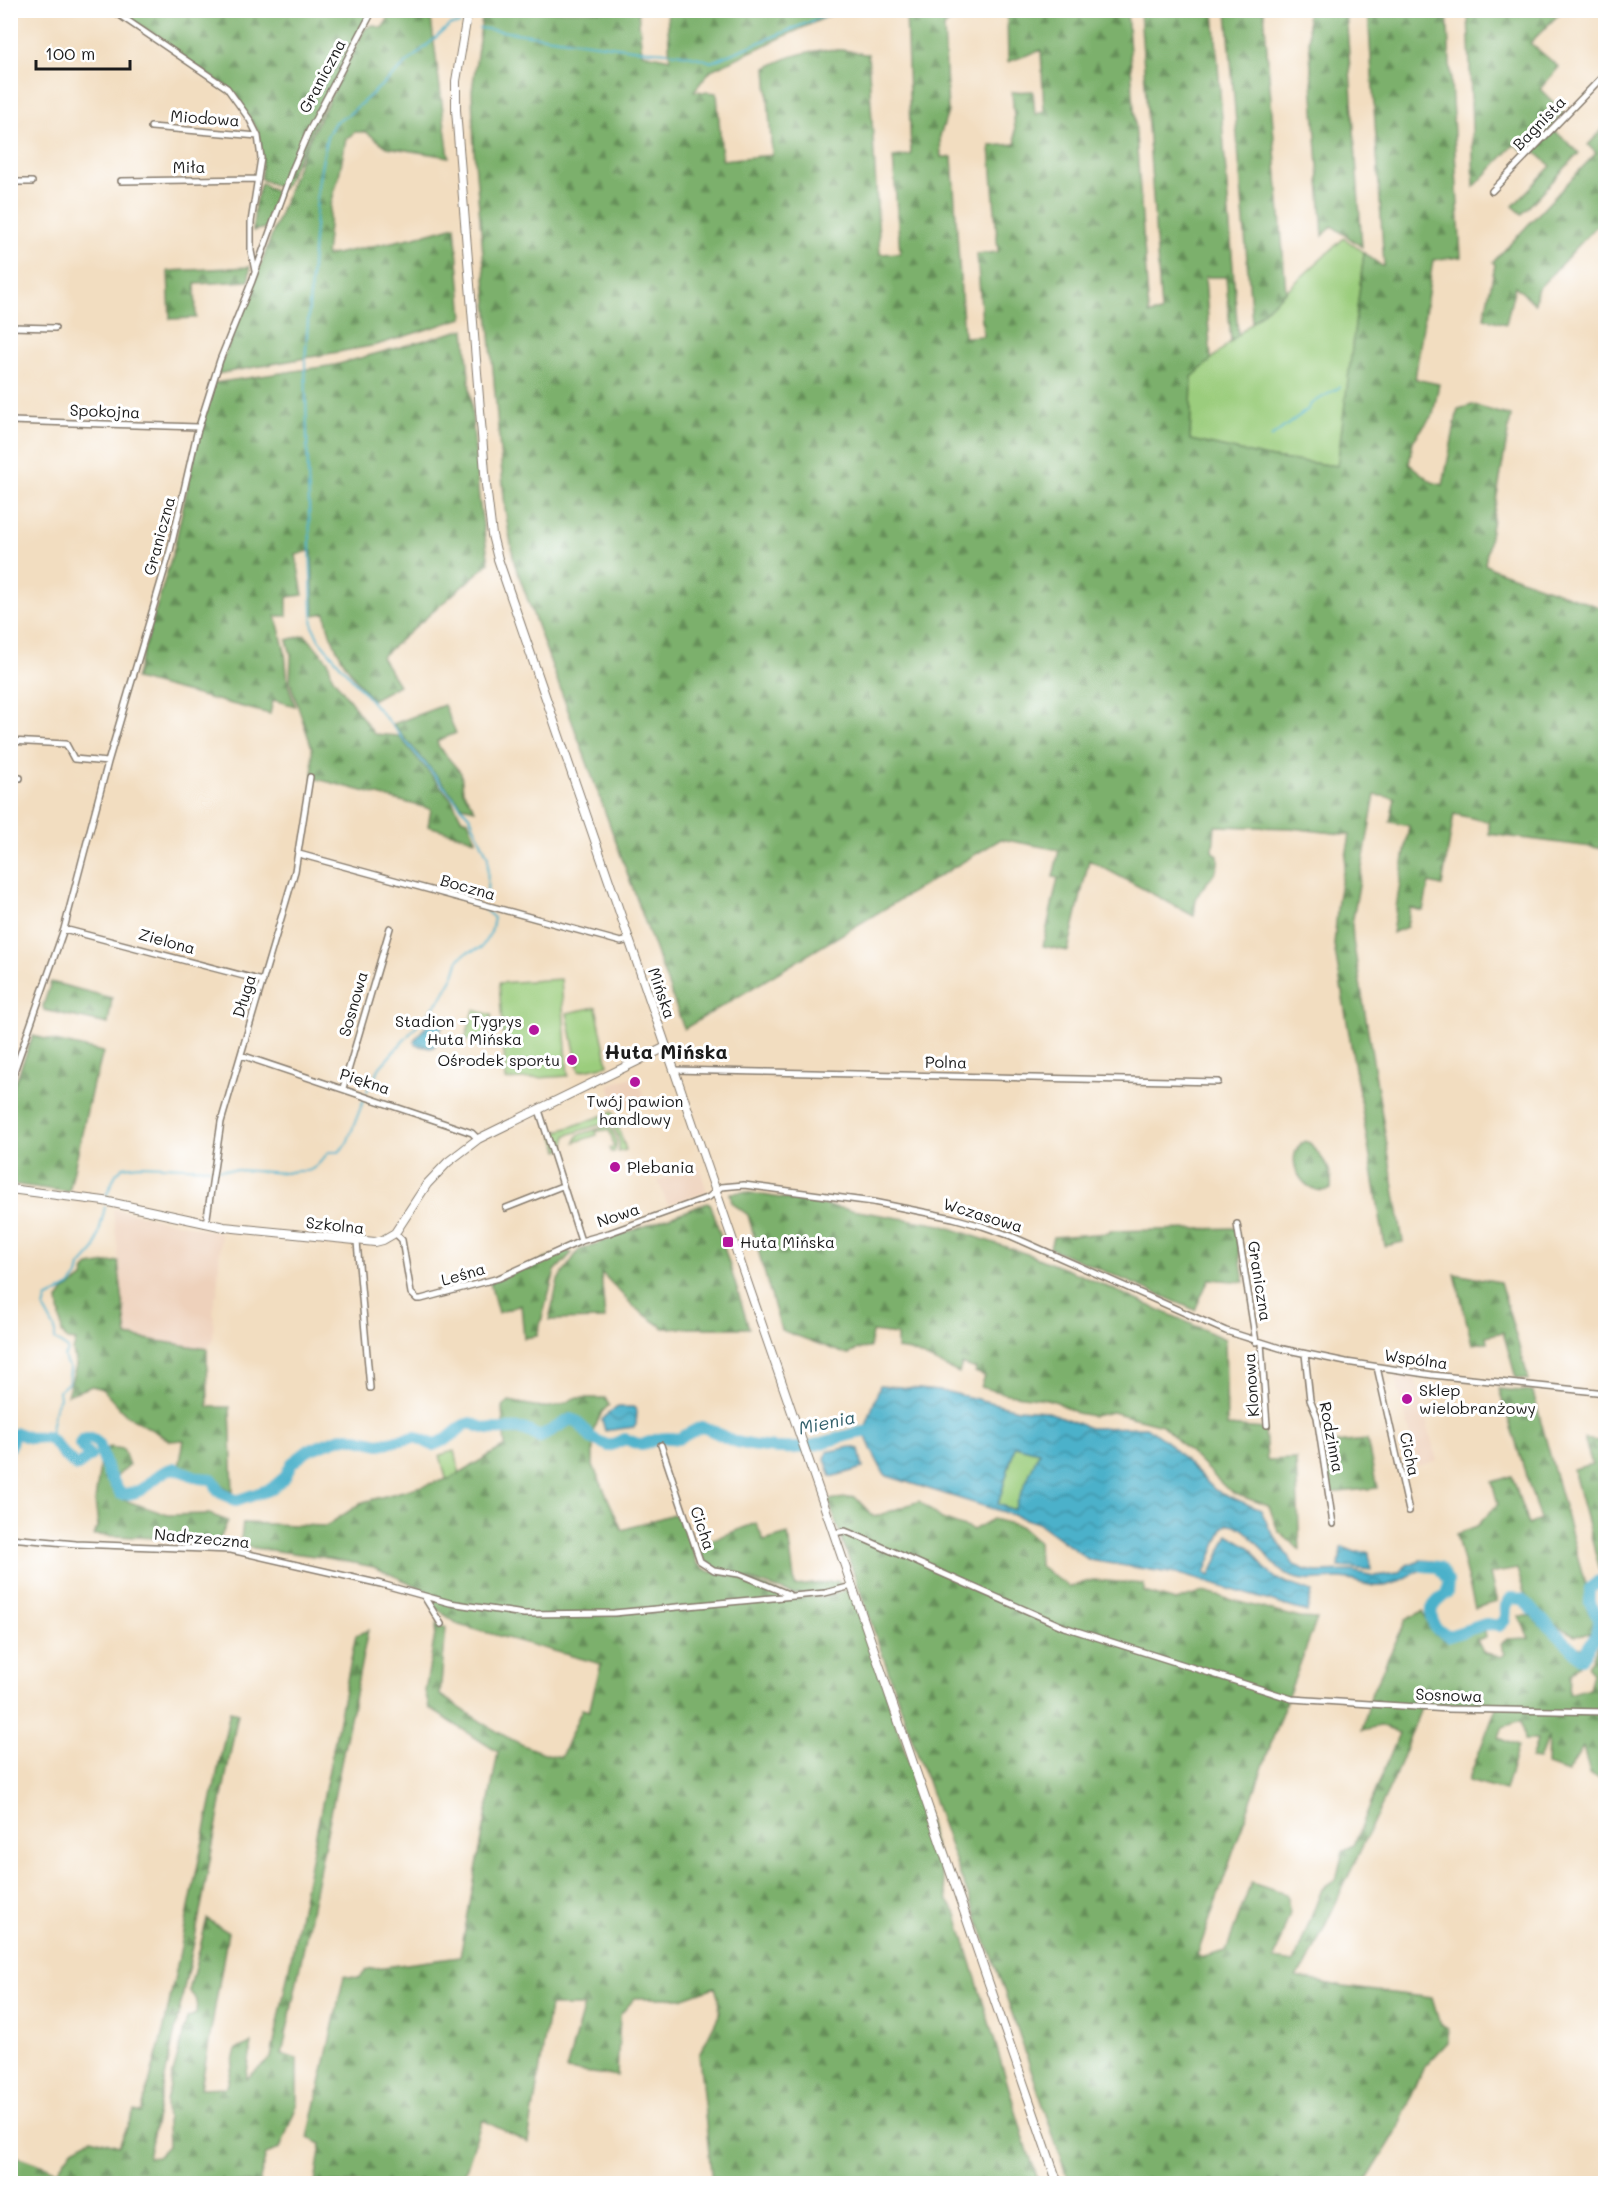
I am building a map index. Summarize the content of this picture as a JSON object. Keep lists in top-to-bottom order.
{
  "streets": {
    "main road": ["Mińska", "Szkolna"],
    "street": [
      "Graniczna",
      "Miodowa",
      "Bagnista",
      "Miła",
      "Spokojna",
      "Boczna",
      "Zielona",
      "Długa",
      "Sosnowa",
      "Polna",
      "Piękna",
      "Nowa",
      "Wczasowa",
      "Leśna",
      "Wspólna",
      "Klonowa",
      "Rodzinna",
      "Cicha",
      "Nadrzeczna"
    ]
  },
  "crossings": [
    ["Graniczna", "Spokojna"],
    ["Graniczna", "Zielona"],
    ["Graniczna", "Wspólna"],
    ["Graniczna", "Klonowa"],
    ["Boczna", "Mińska"],
    ["Boczna", "Długa"],
    ["Zielona", "Długa"],
    ["Mińska", "Sosnowa"],
    ["Mińska", "Polna"],
    ["Mińska", "Nowa"],
    ["Mińska", "Wczasowa"],
    ["Mińska", "Nadrzeczna"],
    ["Długa", "Piękna"],
    ["Długa", "Szkolna"],
    ["Sosnowa", "Piękna"],
    ["Nowa", "Wczasowa"],
    ["Nowa", "Leśna"],
    ["Wczasowa", "Wspólna"],
    ["Szkolna", "Leśna"],
    ["Wspólna", "Klonowa"],
    ["Wspólna", "Rodzinna"],
    ["Wspólna", "Cicha"],
    ["Cicha", "Nadrzeczna"]
  ],
  "districts": ["Huta Mińska"],
  "water": ["Mienia"],
  "places": {
    "other": [
      "Stadion - Tygrys Huta Mińska",
      "Ośrodek sportu",
      "Twój pawion handlowy",
      "Plebania",
      "Sklep wielobranżowy"
    ],
    "transit": ["Huta Mińska"]
  },
  "scale_bar": "100 m"
}
